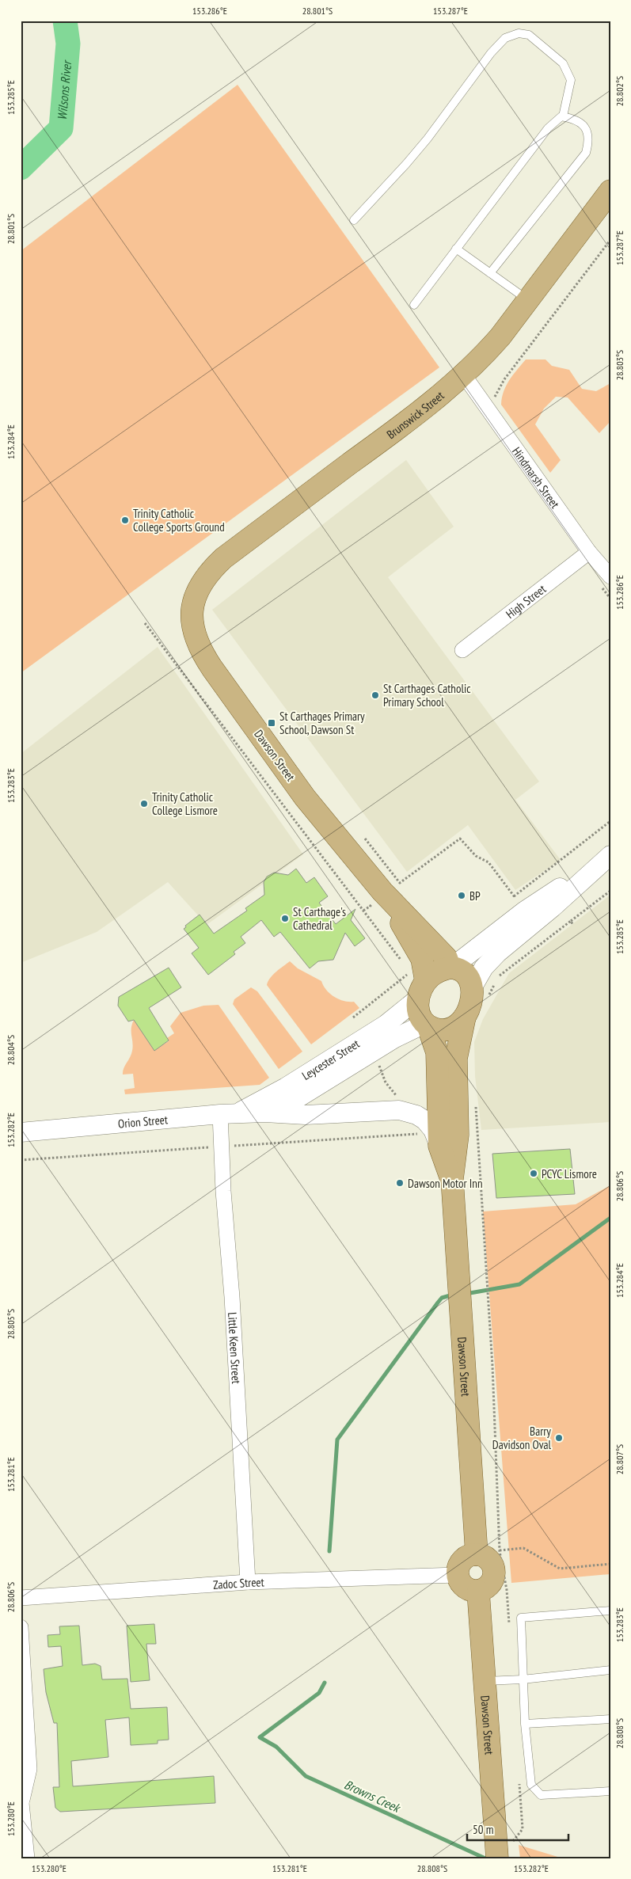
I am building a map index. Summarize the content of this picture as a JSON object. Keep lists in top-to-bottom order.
{
  "streets": {
    "main road": ["Brunswick Street", "Dawson Street"],
    "street": [
      "Hindmarsh Street",
      "High Street",
      "Leycester Street",
      "Orion Street",
      "Little Keen Street",
      "Zadoc Street"
    ]
  },
  "crossings": [
    ["Brunswick Street", "Hindmarsh Street"],
    ["Brunswick Street", "Dawson Street"],
    ["Hindmarsh Street", "High Street"],
    ["Dawson Street", "Leycester Street"],
    ["Dawson Street", "Orion Street"],
    ["Dawson Street", "Zadoc Street"],
    ["Leycester Street", "Orion Street"],
    ["Leycester Street", "Little Keen Street"],
    ["Orion Street", "Little Keen Street"],
    ["Little Keen Street", "Zadoc Street"]
  ],
  "water": ["Wilsons River", "Browns Creek"],
  "places": {
    "other": [
      "Trinity Catholic College Sports Ground",
      "St Carthages Catholic Primary School",
      "Trinity Catholic College Lismore",
      "BP",
      "St Carthage's Cathedral",
      "PCYC Lismore",
      "Dawson Motor Inn",
      "Barry Davidson Oval"
    ],
    "transit": ["St Carthages Primary School, Dawson St"]
  },
  "scale_bar": "50 m",
  "coordinates": [
    "153.286°E",
    "28.801°S",
    "153.287°E",
    "28.802°S",
    "153.285°E",
    "28.803°S",
    "153.284°E",
    "153.283°E",
    "28.804°S",
    "153.282°E",
    "28.806°S",
    "28.805°S",
    "28.807°S",
    "153.281°E",
    "28.808°S",
    "153.280°E"
  ]
}
